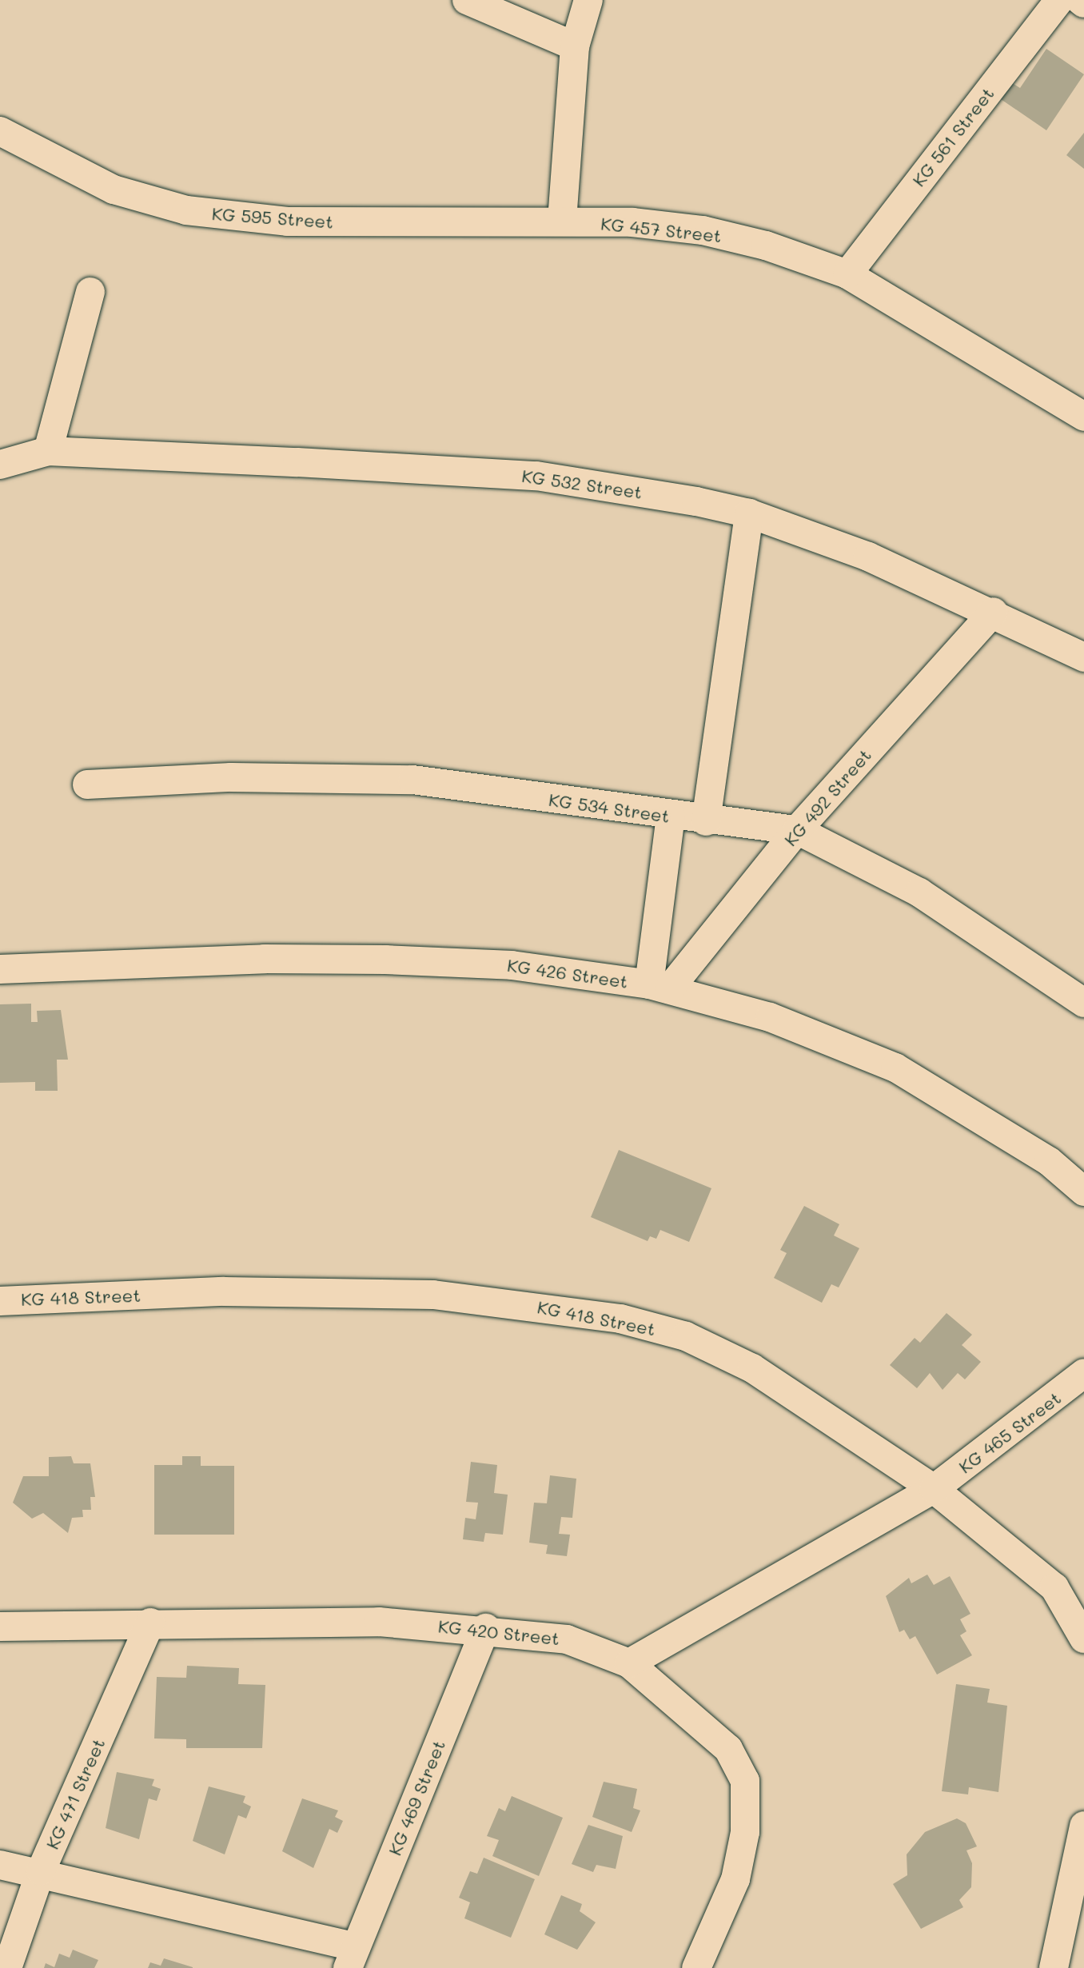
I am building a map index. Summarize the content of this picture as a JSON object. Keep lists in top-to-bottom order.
{
  "streets": {
    "street": [
      "KG 561 Street",
      "KG 595 Street",
      "KG 457 Street",
      "KG 532 Street",
      "KG 492 Street",
      "KG 534 Street",
      "KG 426 Street",
      "KG 418 Street",
      "KG 465 Street",
      "KG 420 Street",
      "KG 471 Street",
      "KG 469 Street"
    ]
  },
  "crossings": [
    ["KG 561 Street", "KG 457 Street"],
    ["KG 595 Street", "KG 457 Street"],
    ["KG 532 Street", "KG 492 Street"],
    ["KG 492 Street", "KG 534 Street"],
    ["KG 492 Street", "KG 426 Street"],
    ["KG 418 Street", "KG 465 Street"],
    ["KG 465 Street", "KG 420 Street"],
    ["KG 420 Street", "KG 471 Street"],
    ["KG 420 Street", "KG 469 Street"]
  ]
}
